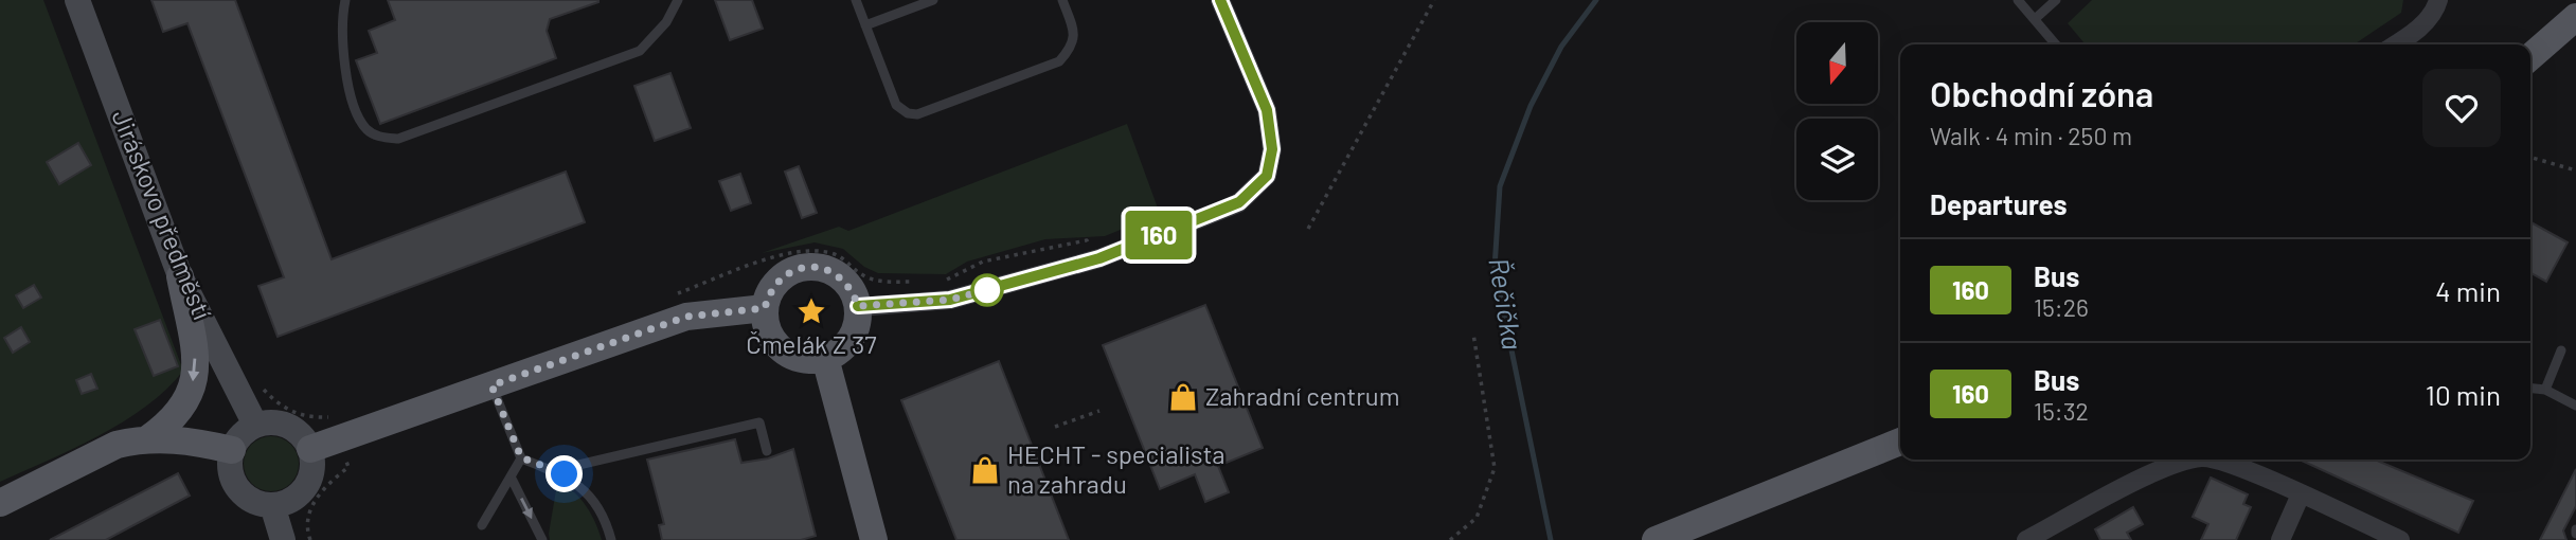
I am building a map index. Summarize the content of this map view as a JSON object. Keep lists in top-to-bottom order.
{
  "streets": {
    "main road": ["Jiráskovo předměstí"]
  },
  "water": ["Řečička"],
  "places": {
    "place": ["Čmelák Z 37"],
    "shop": ["Zahradní centrum", "HECHT - specialista na zahradu"]
  },
  "lines": ["bus line 160"],
  "north": "bottom",
  "page": {
    "on_map": "160",
    "heading": [
      ["Obchodní zóna", "Walk · 4 min · 250 m"],
      "Departures"
    ],
    "list": [
      {
        "mark": "160",
        "name": "Bus",
        "note": "15:26",
        "value": "4 min"
      },
      {
        "mark": "160",
        "name": "Bus",
        "note": "15:32",
        "value": "10 min"
      }
    ]
  }
}
